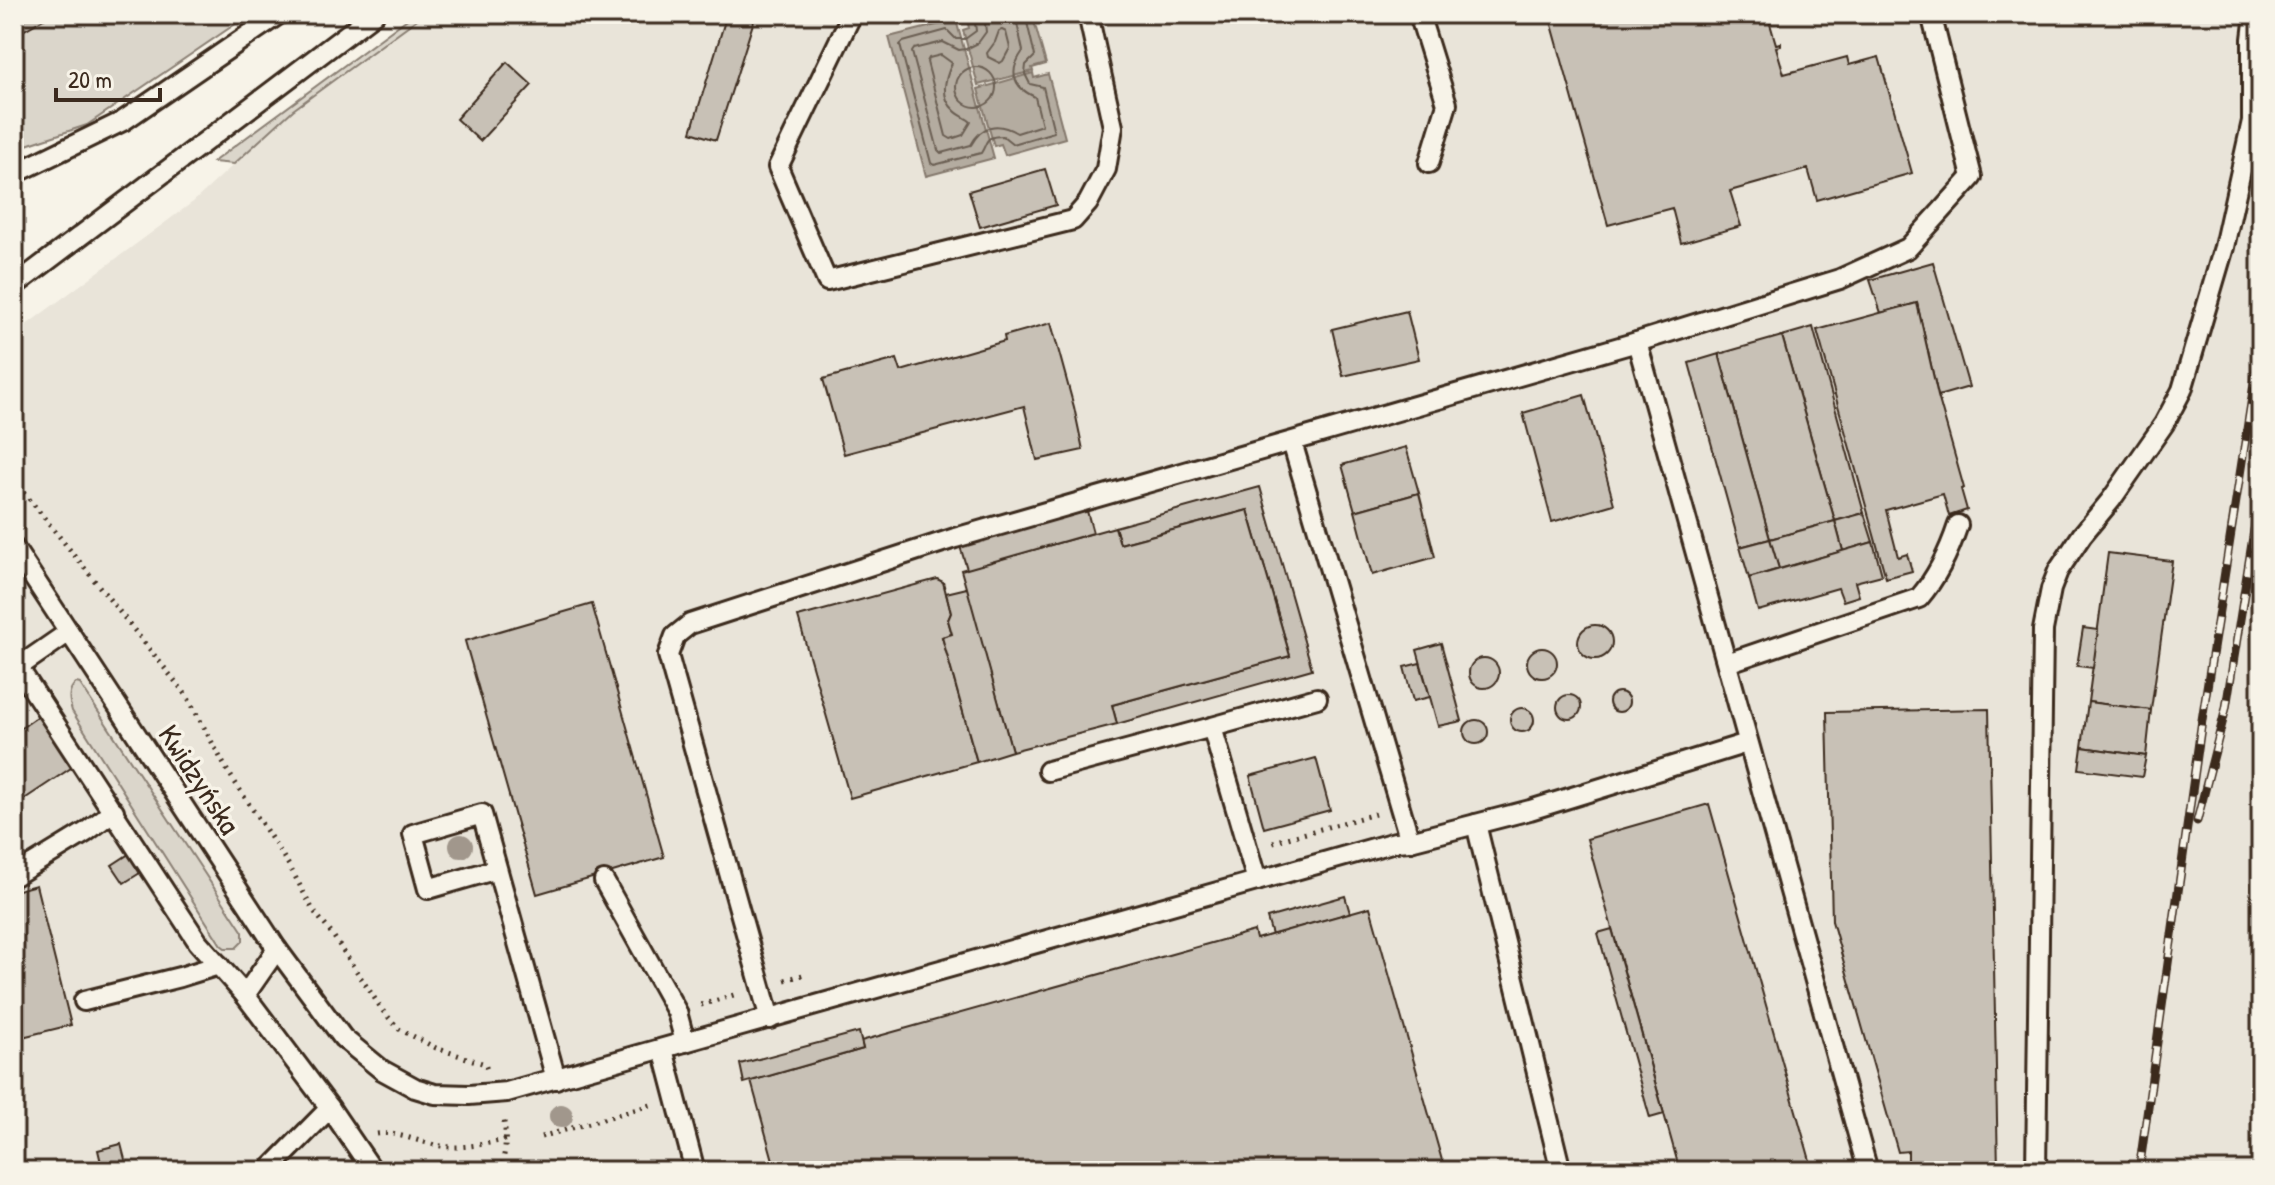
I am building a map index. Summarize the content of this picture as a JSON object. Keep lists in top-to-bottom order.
{
  "streets": {
    "lane": ["Kwidzyńska"]
  },
  "scale_bar": "20 m"
}
